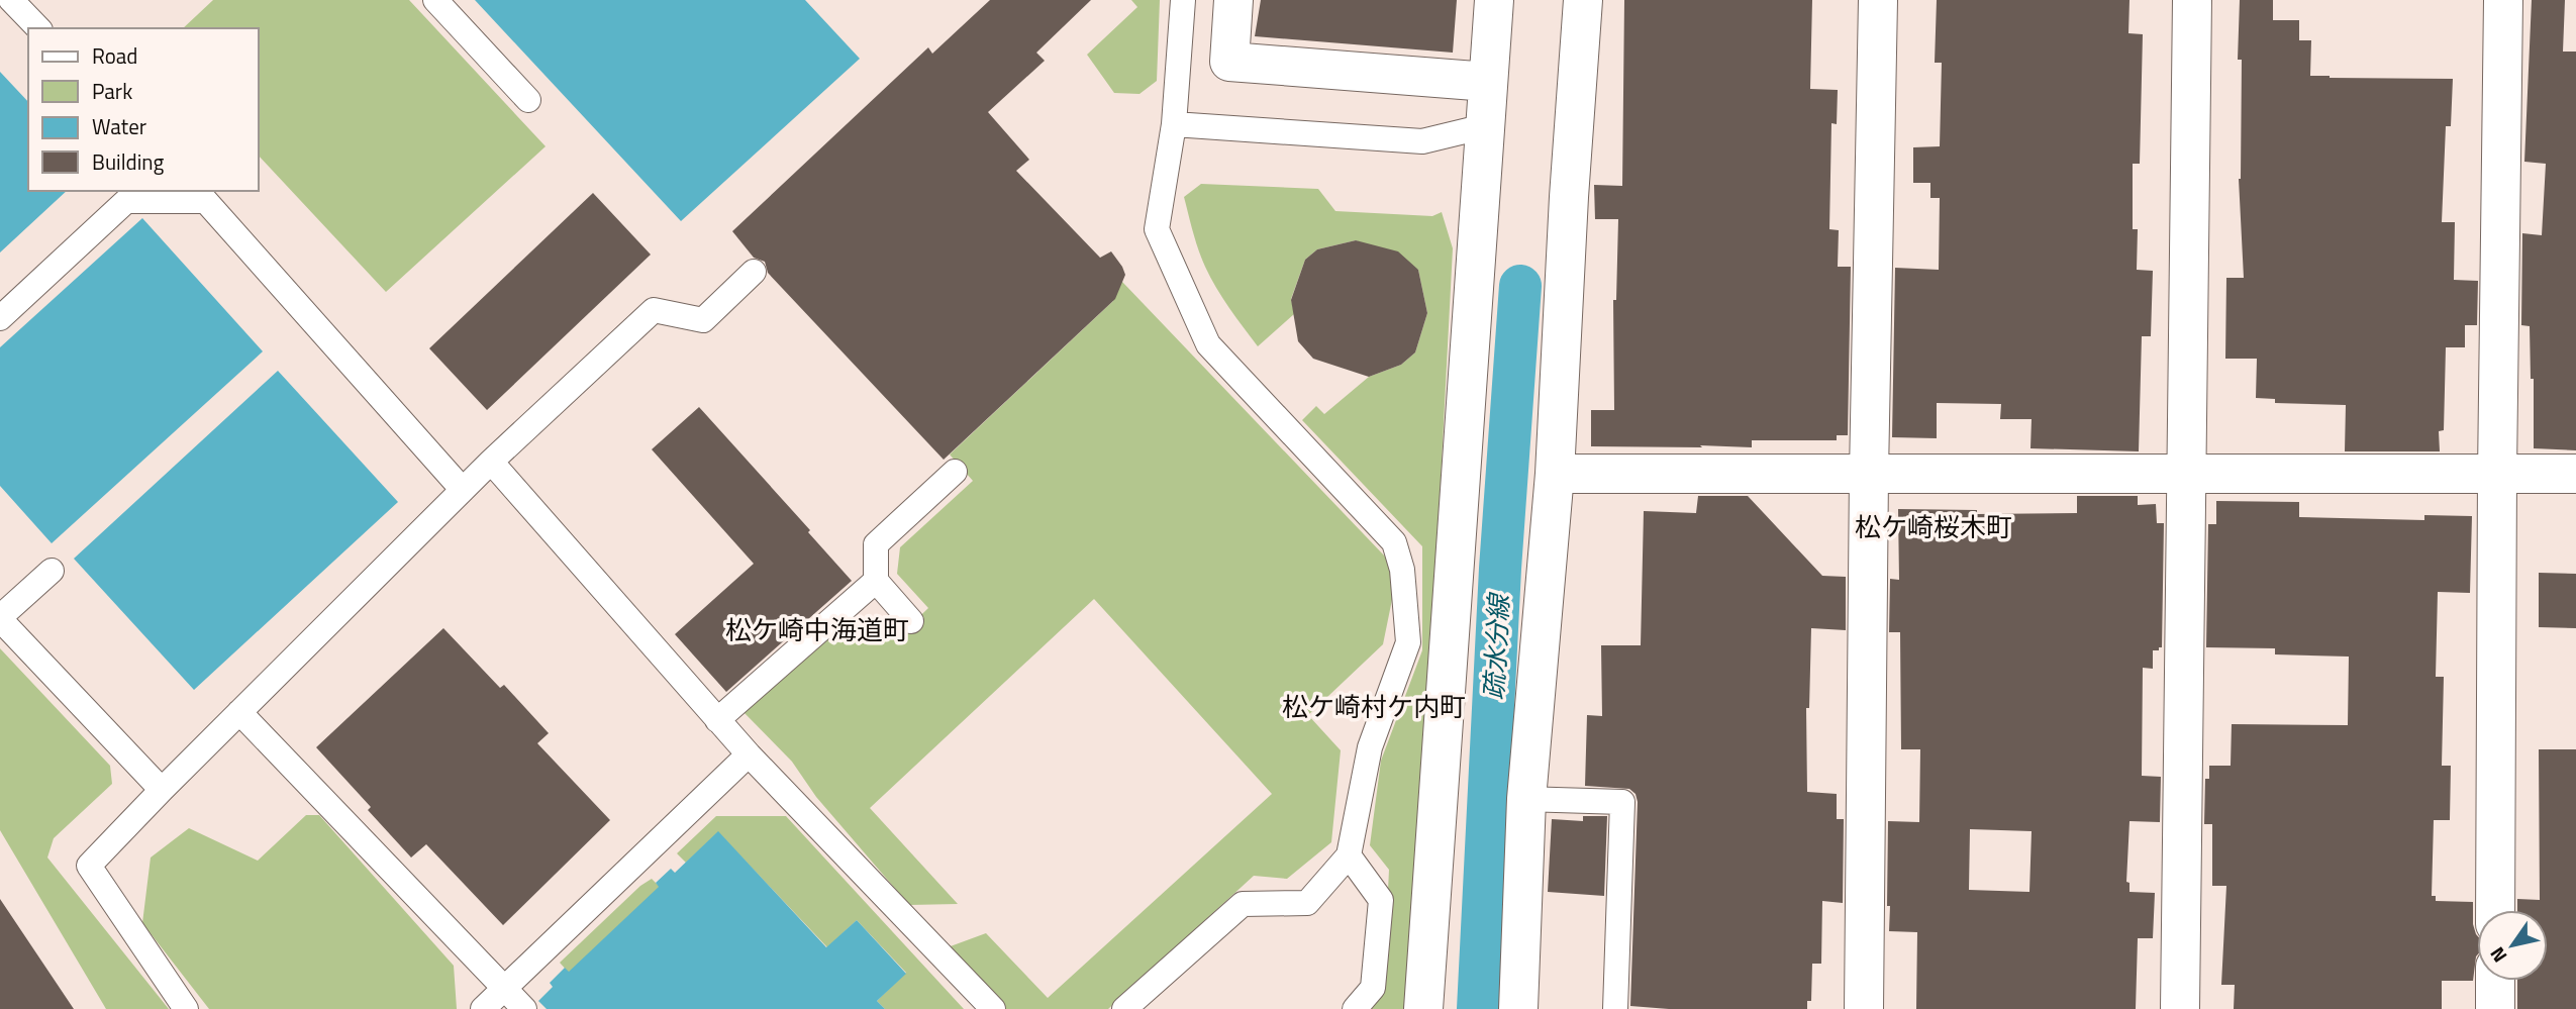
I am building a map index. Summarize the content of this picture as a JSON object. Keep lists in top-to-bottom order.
{
  "districts": ["松ケ崎桜木町", "松ケ崎中海道町", "松ケ崎村ケ内町"],
  "water": ["疏水分線"],
  "legend": [
    "Road",
    "Park",
    "Water",
    "Building"
  ],
  "north": "bottom left"
}
